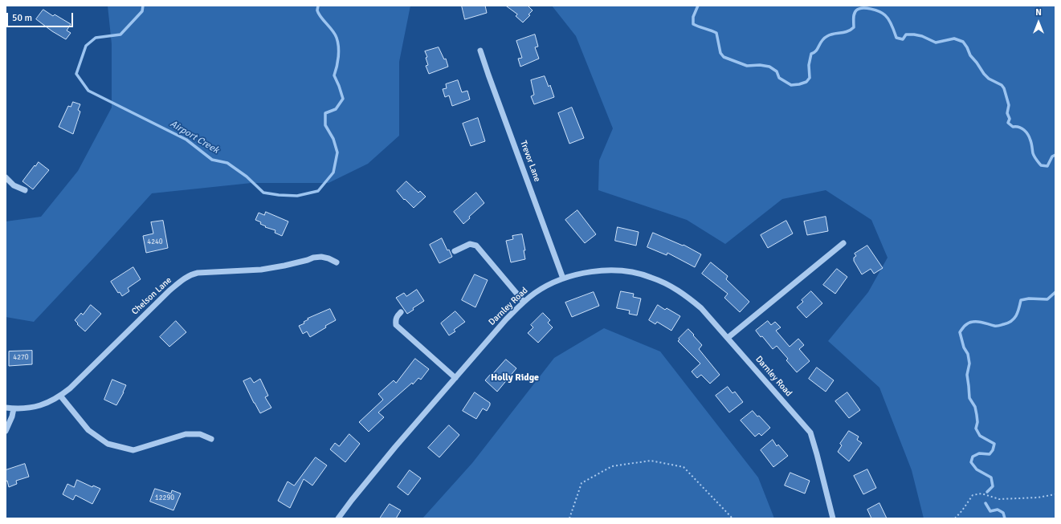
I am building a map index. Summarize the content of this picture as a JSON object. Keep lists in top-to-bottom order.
{
  "streets": {
    "street": ["Trevor Lane", "Chelson Lane", "Darnley Road"]
  },
  "crossings": [
    ["Trevor Lane", "Darnley Road"]
  ],
  "districts": ["Holly Ridge"],
  "water": ["Airport Creek"],
  "house_numbers": ["4240", "4270", "12290"],
  "scale_bar": "50 m",
  "north": "top"
}
